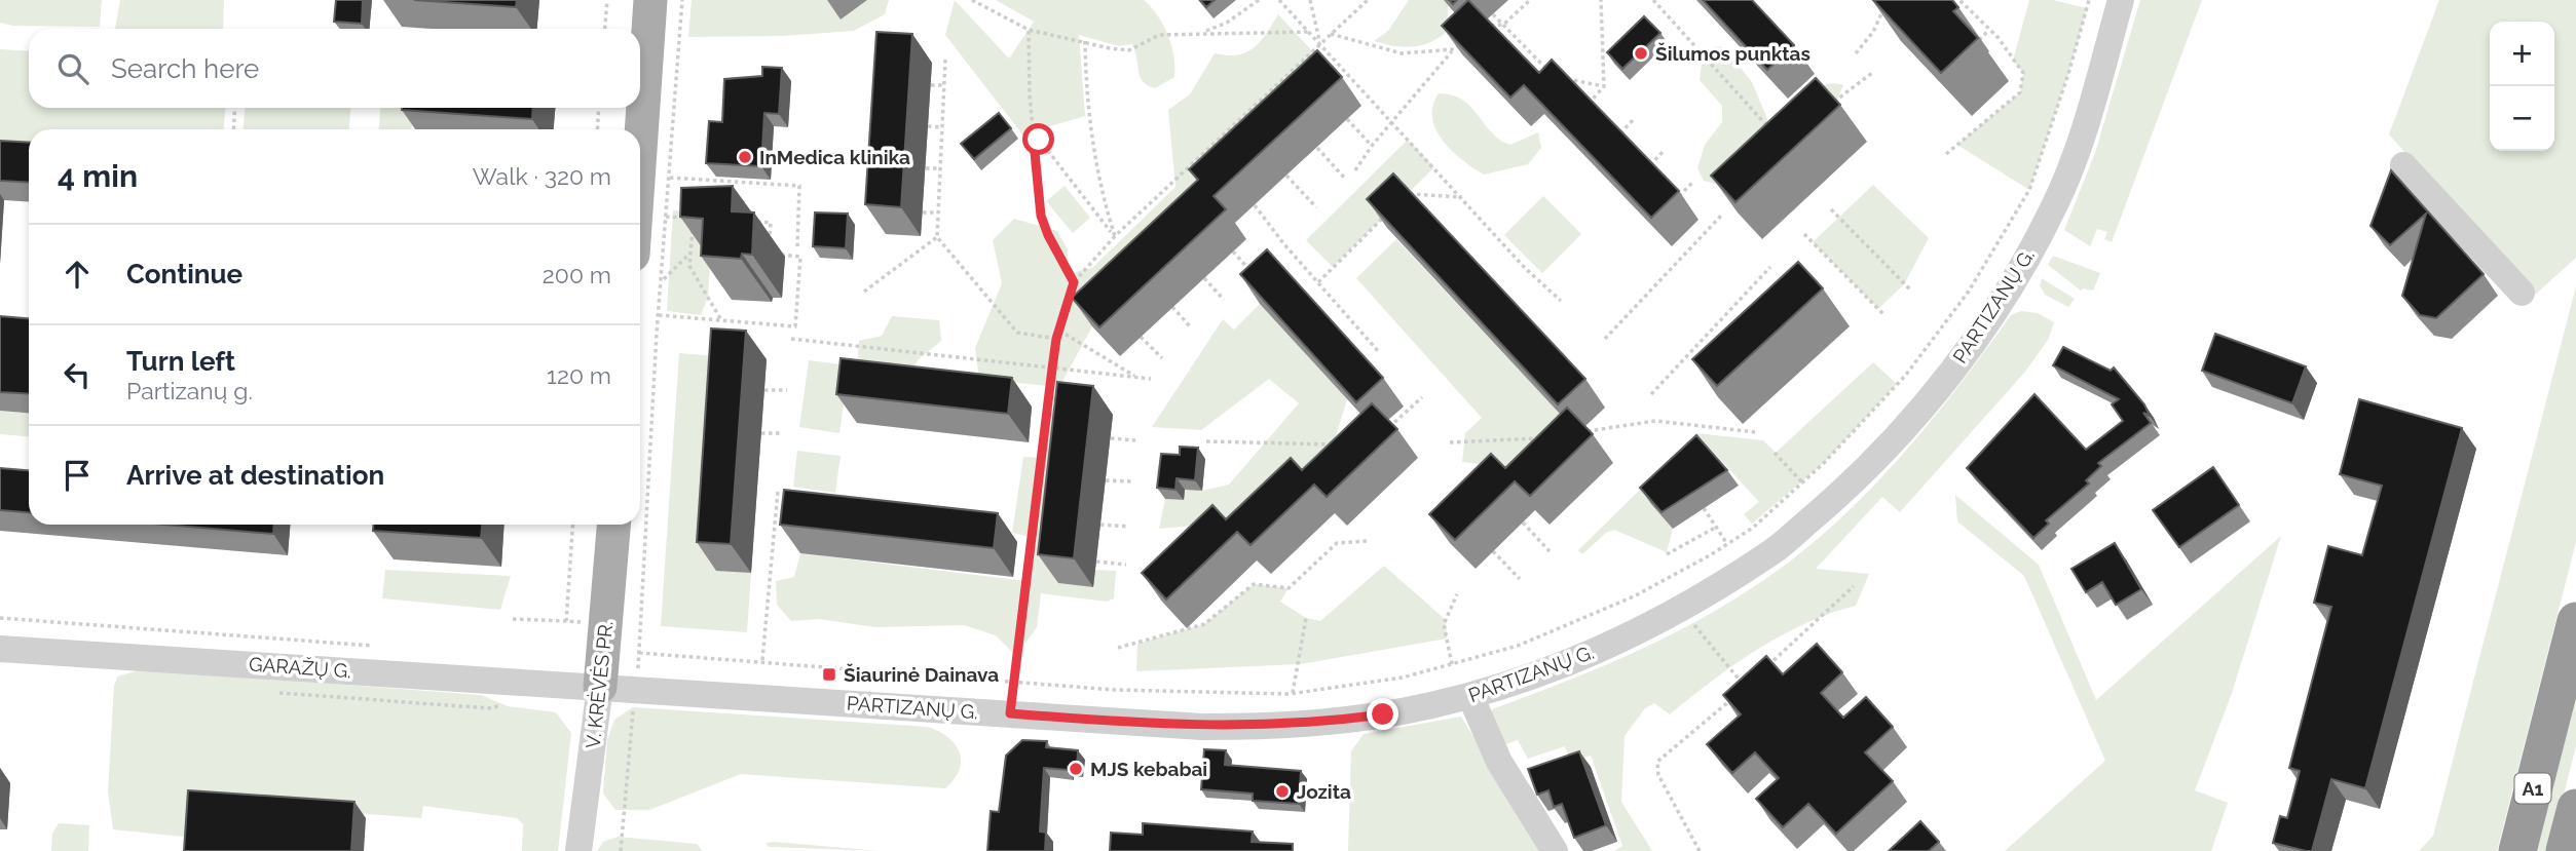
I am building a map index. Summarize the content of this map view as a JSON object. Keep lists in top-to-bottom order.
{
  "streets": {
    "highway": ["A1"],
    "main road": ["V. KRĖVĖS PR."],
    "street": ["PARTIZANŲ G.", "GARAŽŲ G."]
  },
  "crossings": [
    ["PARTIZANŲ G.", "GARAŽŲ G."],
    ["PARTIZANŲ G.", "V. KRĖVĖS PR."],
    ["GARAŽŲ G.", "V. KRĖVĖS PR."]
  ],
  "places": {
    "other": [
      "Šilumos punktas",
      "InMedica klinika",
      "MJS kebabai",
      "Jozita"
    ],
    "transit": ["Šiaurinė Dainava"]
  },
  "page": {
    "map_buttons": ["+", "−"],
    "search": "Search here",
    "heading": ["4 min", "Walk · 320 m"],
    "list": [
      ["Continue", "200 m"],
      ["Turn left", "Partizanų g.", "120 m"],
      "Arrive at destination"
    ]
  }
}
